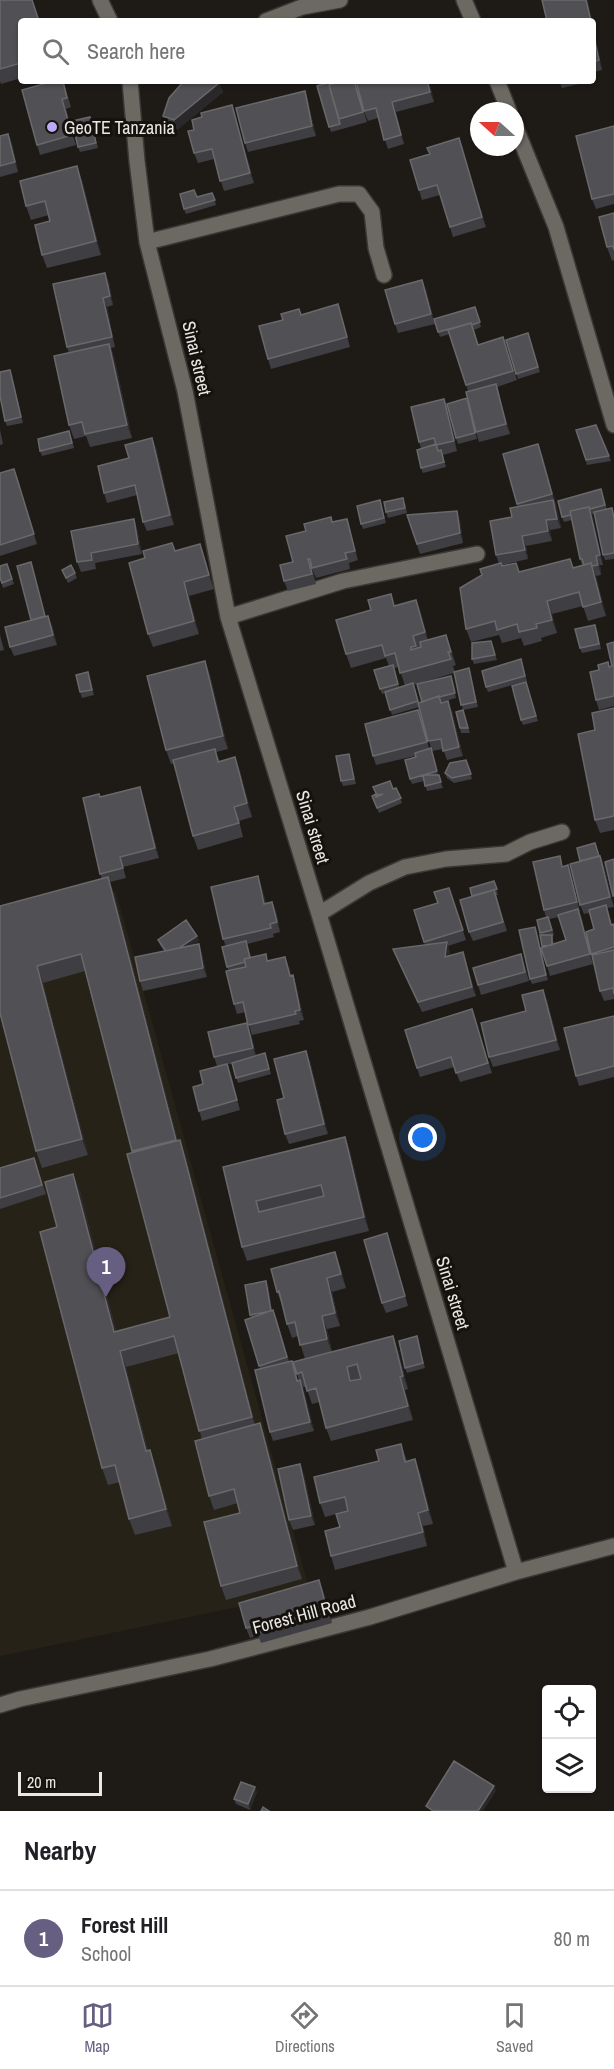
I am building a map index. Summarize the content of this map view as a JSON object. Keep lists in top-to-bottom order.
{
  "streets": {
    "street": ["Sinai street", "Forest Hill Road"]
  },
  "crossings": [
    ["Sinai street", "Forest Hill Road"]
  ],
  "places": ["GeoTE Tanzania"],
  "scale_bar": "20 m",
  "north": "left",
  "page": {
    "search": "Search here",
    "pins": "1",
    "scale": "20 m",
    "heading": "Nearby",
    "list": [
      {
        "mark": "1",
        "name": "Forest Hill",
        "note": "School",
        "value": "80 m"
      }
    ],
    "nav": ["Map", "Directions", "Saved"]
  }
}
